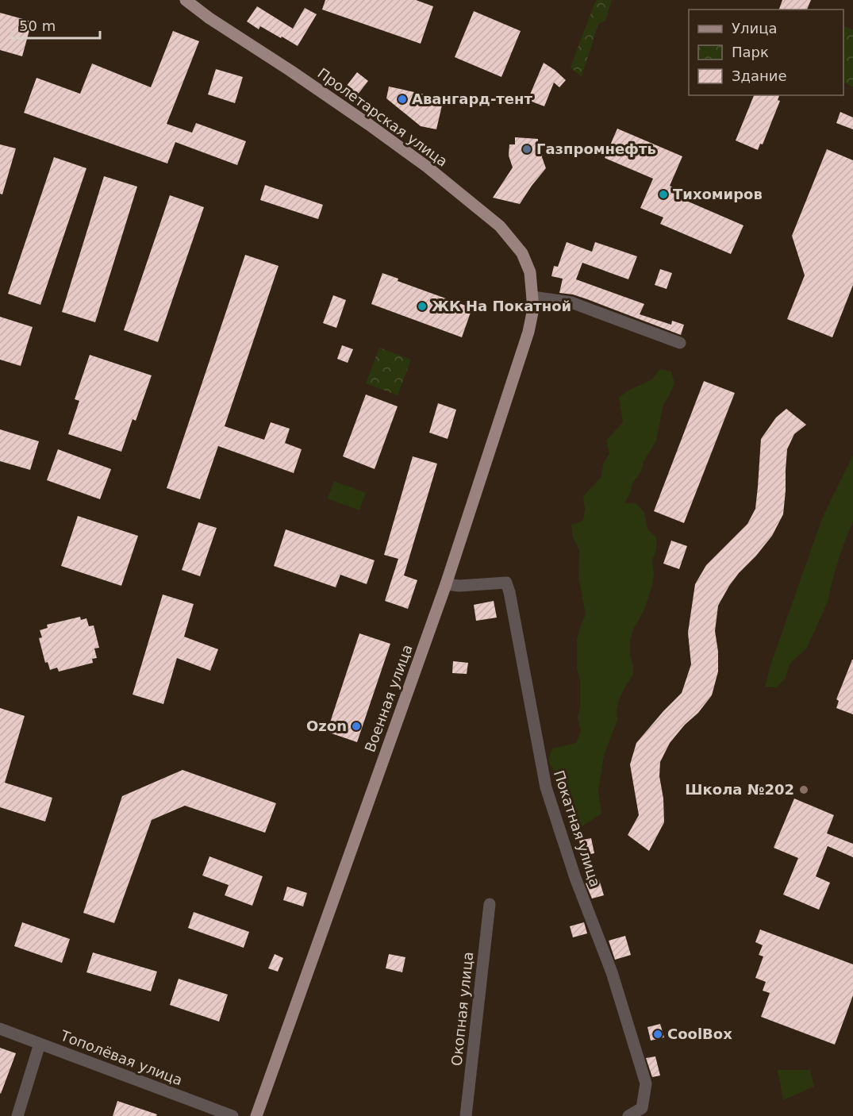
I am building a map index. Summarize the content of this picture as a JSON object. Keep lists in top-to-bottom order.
{
  "streets": {
    "main road": ["Пролетарская улица", "Военная улица"],
    "street": ["Покатная улица", "Окопная улица", "Тополёвая улица"]
  },
  "crossings": [
    ["Пролетарская улица", "Военная улица"],
    ["Военная улица", "Покатная улица"]
  ],
  "places": [
    "Авангард-тент",
    "Газпромнефть",
    "Тихомиров",
    "ЖК На Покатной",
    "Ozon",
    "Школа №202",
    "CoolBox"
  ],
  "legend": ["Улица", "Парк", "Здание"],
  "scale_bar": "50 m"
}
